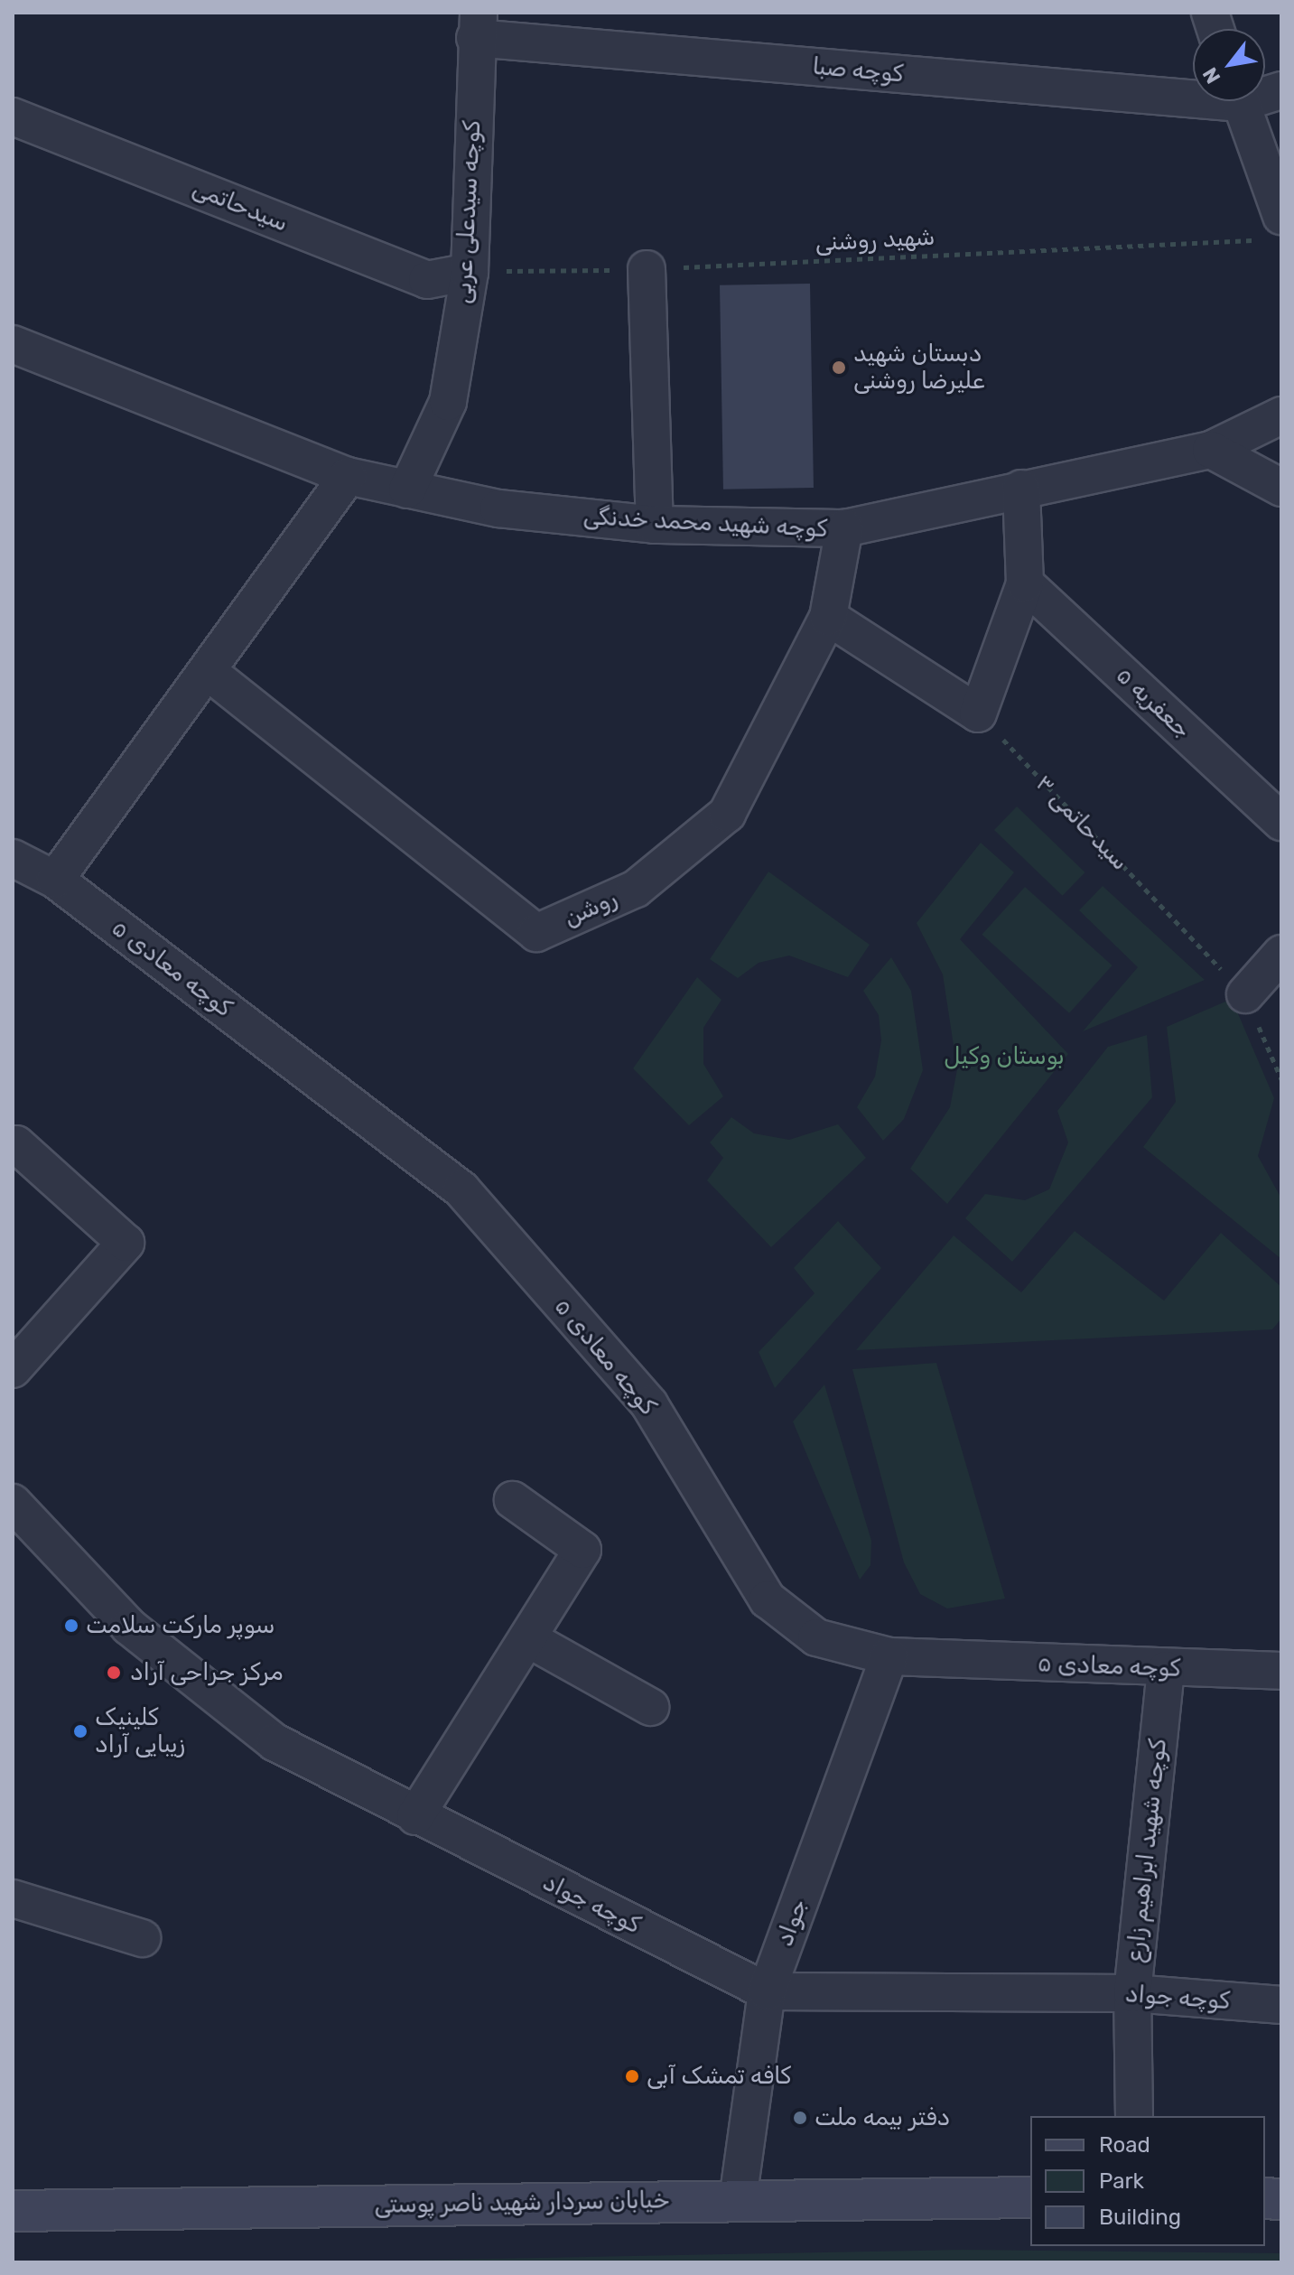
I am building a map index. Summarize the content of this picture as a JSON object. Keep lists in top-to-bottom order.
{
  "streets": {
    "main road": ["خیابان سردار شهید ناصر پوستی"],
    "street": [
      "کوچه صبا",
      "سیدحاتمی",
      "کوچه سیدعلی عربی",
      "کوچه شهید محمد خدنگی",
      "جعفریه ۵",
      "روشن",
      "کوچه معادی ۵",
      "کوچه شهید ابراهیم زارع",
      "کوچه جواد",
      "جواد"
    ],
    "path": ["شهید روشنی", "سیدحاتمی ۳"]
  },
  "crossings": [
    ["کوچه صبا", "کوچه سیدعلی عربی"],
    ["سیدحاتمی", "کوچه سیدعلی عربی"],
    ["سیدحاتمی", "شهید روشنی"],
    ["کوچه سیدعلی عربی", "شهید روشنی"],
    ["کوچه سیدعلی عربی", "کوچه شهید محمد خدنگی"],
    ["کوچه شهید محمد خدنگی", "روشن"],
    ["کوچه معادی ۵", "کوچه شهید ابراهیم زارع"],
    ["کوچه معادی ۵", "جواد"],
    ["کوچه شهید ابراهیم زارع", "کوچه جواد"],
    ["کوچه جواد", "جواد"],
    ["جواد", "خیابان سردار شهید ناصر پوستی"]
  ],
  "parks": ["بوستان وکیل"],
  "places": [
    "دبستان شهید علیرضا روشنی",
    "سوپر مارکت سلامت",
    "مرکز جراحی آراد",
    "کلینیک زیبایی آراد",
    "کافه تمشک آبی",
    "دفتر بیمه ملت"
  ],
  "legend": ["Road", "Park", "Building"],
  "north": "bottom left"
}
